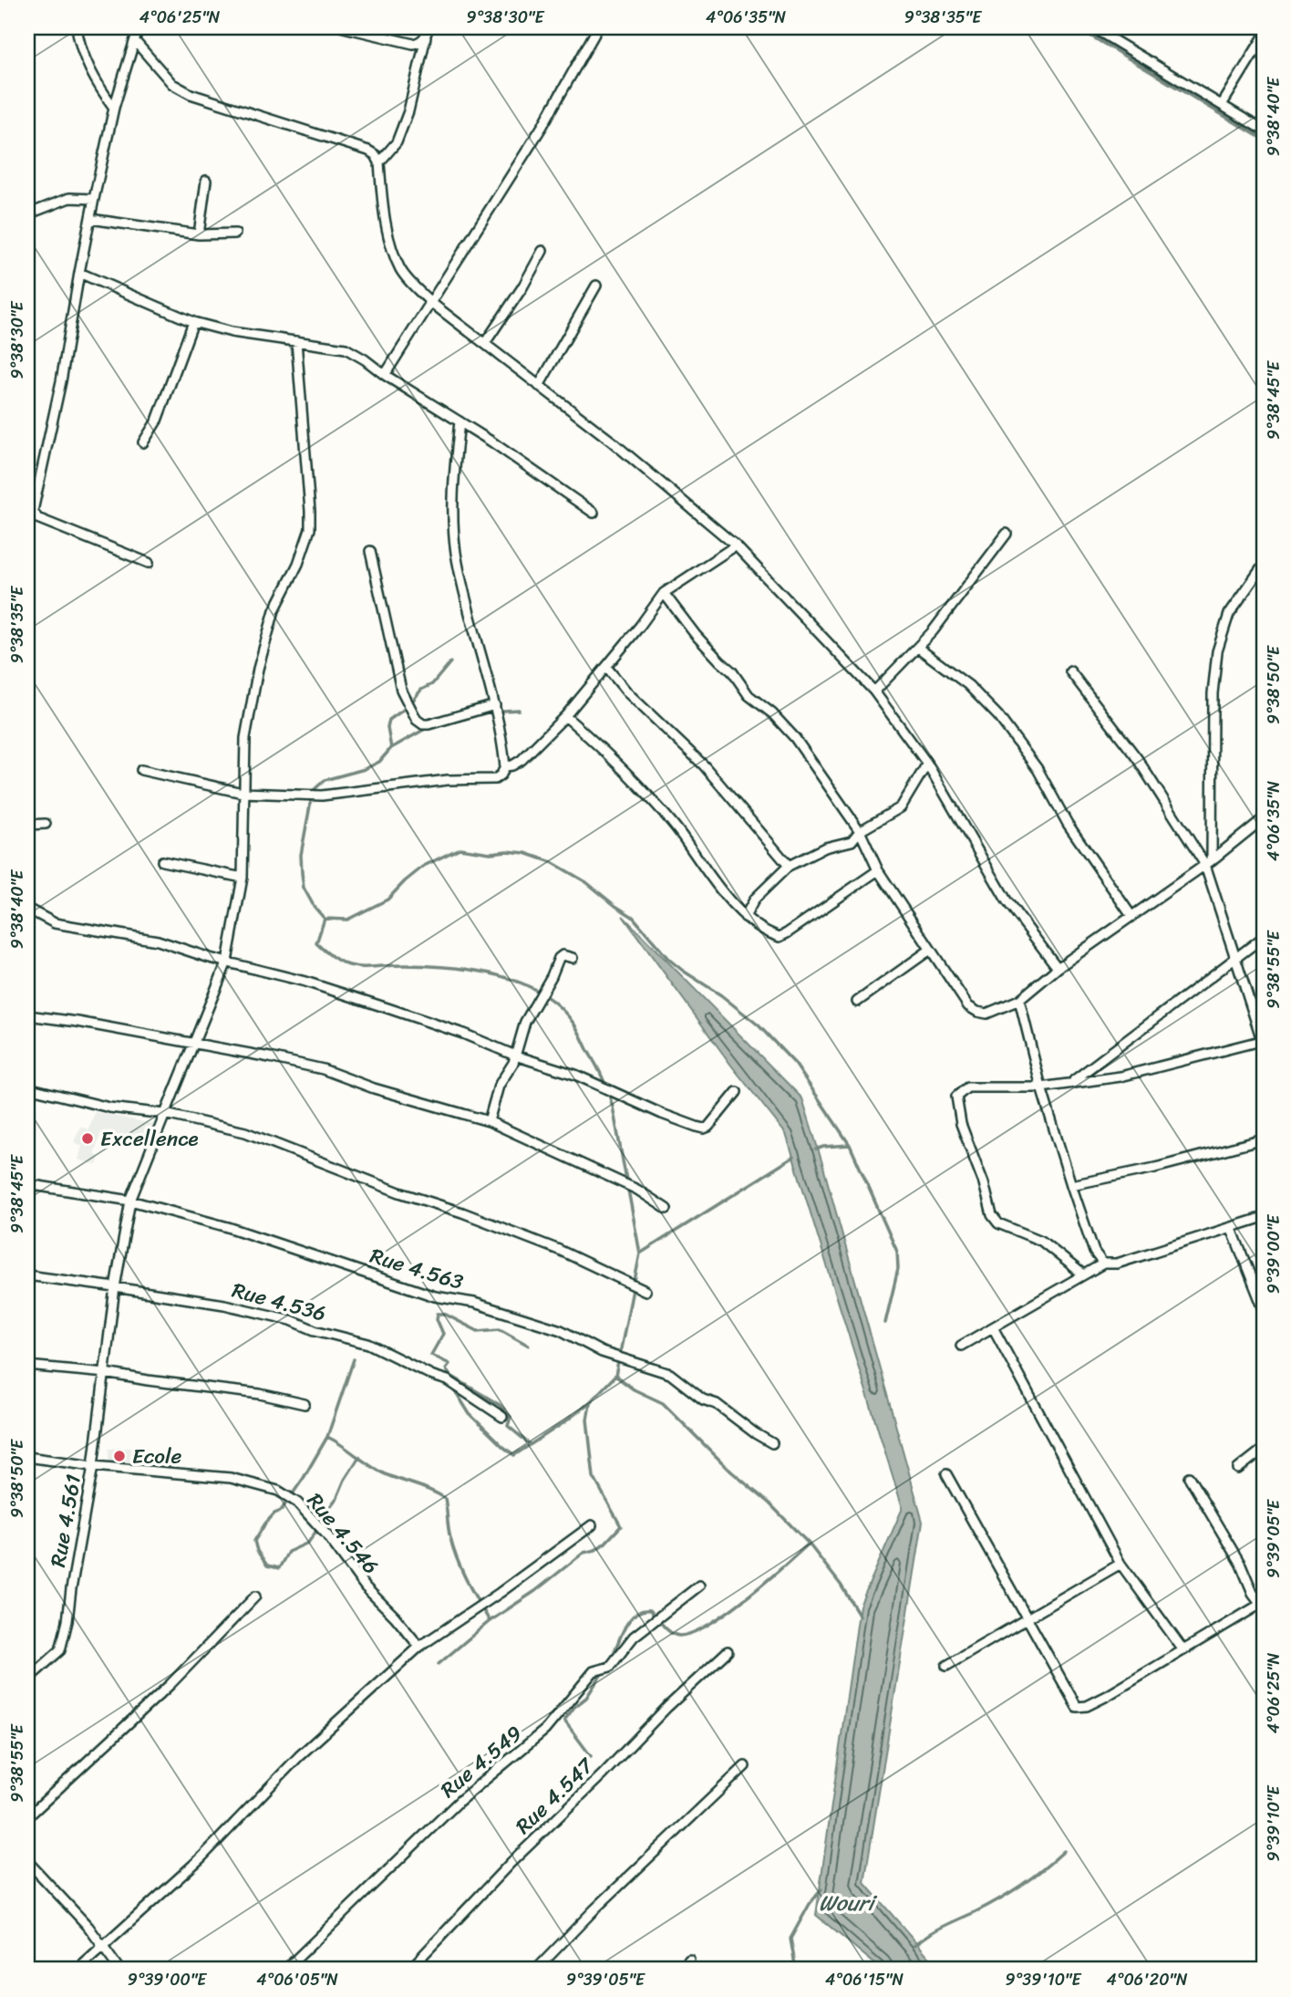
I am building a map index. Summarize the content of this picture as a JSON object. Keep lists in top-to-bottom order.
{
  "streets": {
    "street": [
      "Rue 4.563",
      "Rue 4.536",
      "Rue 4.561",
      "Rue 4.546",
      "Rue 4.549",
      "Rue 4.547"
    ]
  },
  "crossings": [
    ["Rue 4.561", "Rue 4.546"]
  ],
  "water": ["Wouri"],
  "places": ["Excellence", "Ecole"],
  "coordinates": [
    "4°06'25\"N",
    "9°38'30\"E",
    "4°06'35\"N",
    "9°38'35\"E",
    "9°38'40\"E",
    "9°38'45\"E",
    "9°38'50\"E",
    "9°38'55\"E",
    "9°39'00\"E",
    "9°39'05\"E",
    "9°39'10\"E",
    "4°06'05\"N",
    "4°06'15\"N",
    "4°06'20\"N"
  ]
}
